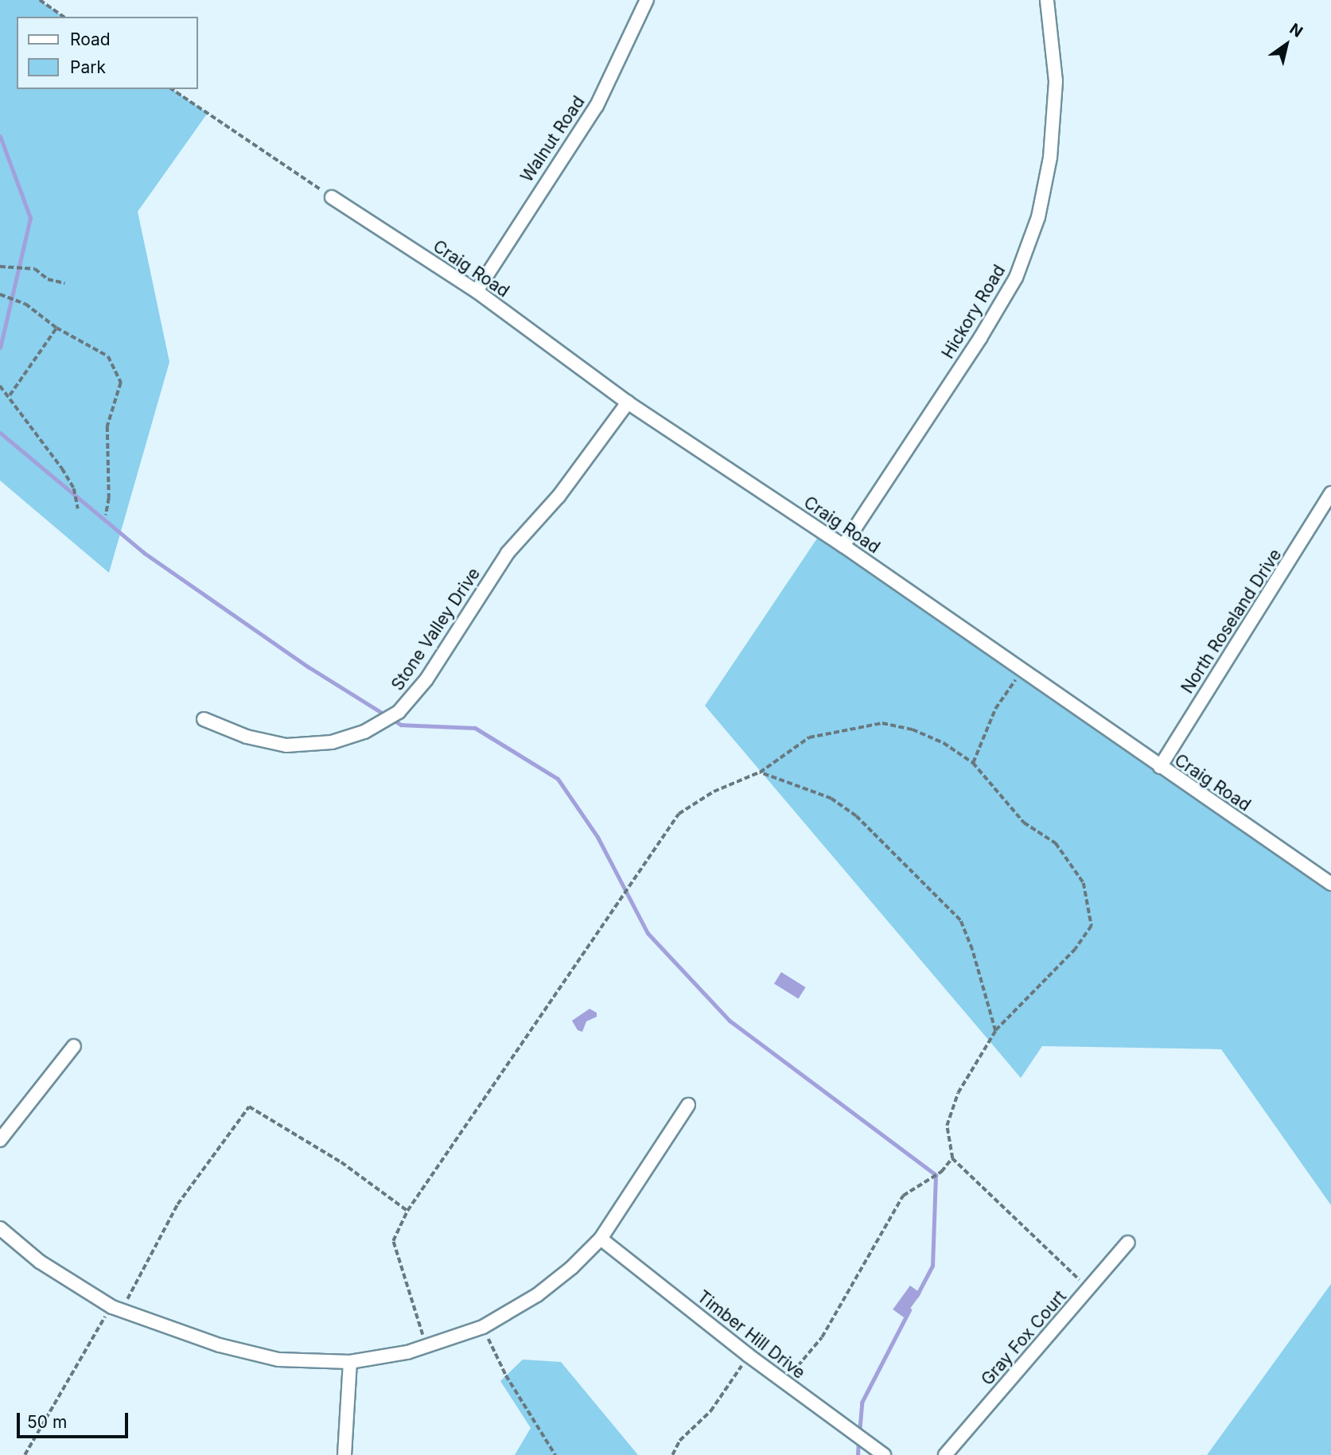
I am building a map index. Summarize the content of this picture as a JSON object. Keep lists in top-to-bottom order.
{
  "streets": {
    "street": [
      "Walnut Road",
      "Craig Road",
      "Hickory Road",
      "North Roseland Drive",
      "Stone Valley Drive",
      "Timber Hill Drive",
      "Gray Fox Court"
    ]
  },
  "crossings": [
    ["Walnut Road", "Craig Road"],
    ["Craig Road", "Hickory Road"],
    ["Craig Road", "North Roseland Drive"],
    ["Craig Road", "Stone Valley Drive"]
  ],
  "legend": ["Road", "Park"],
  "scale_bar": "50 m",
  "north": "top right"
}
